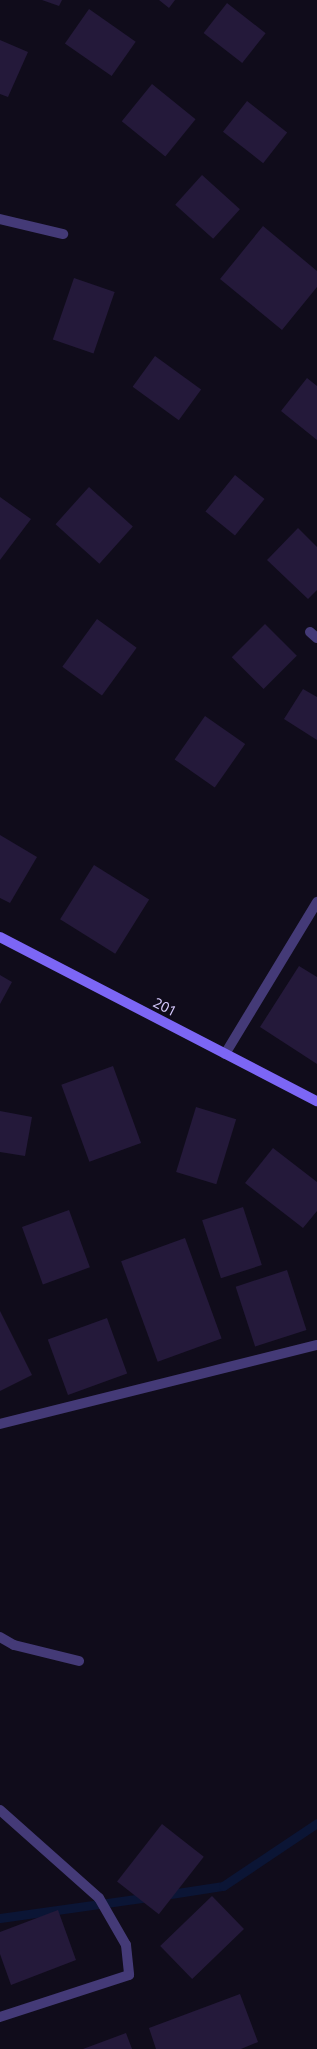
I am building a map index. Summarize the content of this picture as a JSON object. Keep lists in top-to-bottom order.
{
  "streets": {
    "street": ["201"]
  }
}
